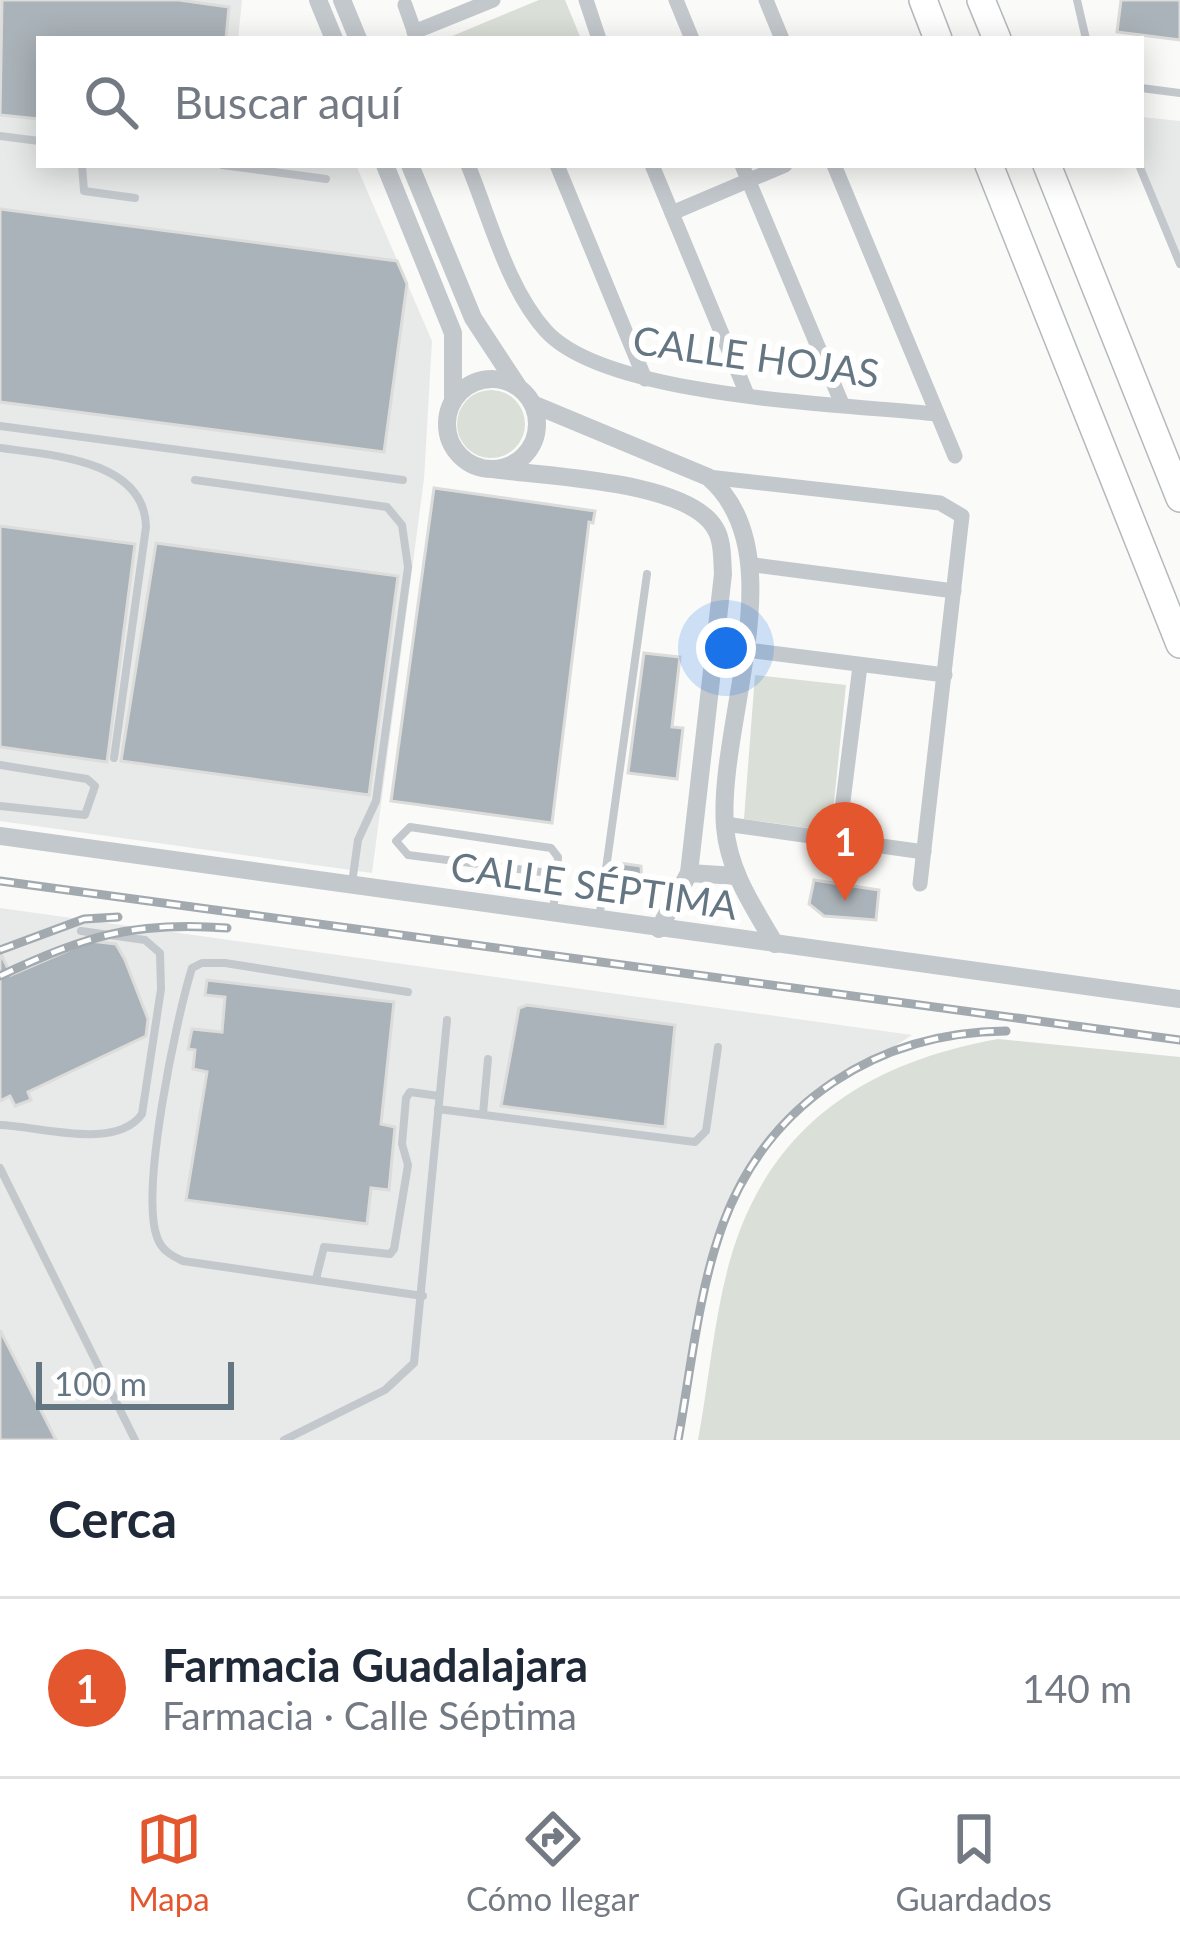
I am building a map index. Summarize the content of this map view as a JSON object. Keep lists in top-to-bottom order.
{
  "streets": {
    "street": ["CALLE HOJAS", "CALLE SÉPTIMA"]
  },
  "scale_bar": "100 m",
  "page": {
    "search": "Buscar aquí",
    "pins": "1",
    "scale": "100 m",
    "heading": "Cerca",
    "list": [
      {
        "mark": "1",
        "name": "Farmacia Guadalajara",
        "note": "Farmacia · Calle Séptima",
        "value": "140 m"
      }
    ],
    "nav": ["Mapa", "Cómo llegar", "Guardados"]
  }
}
